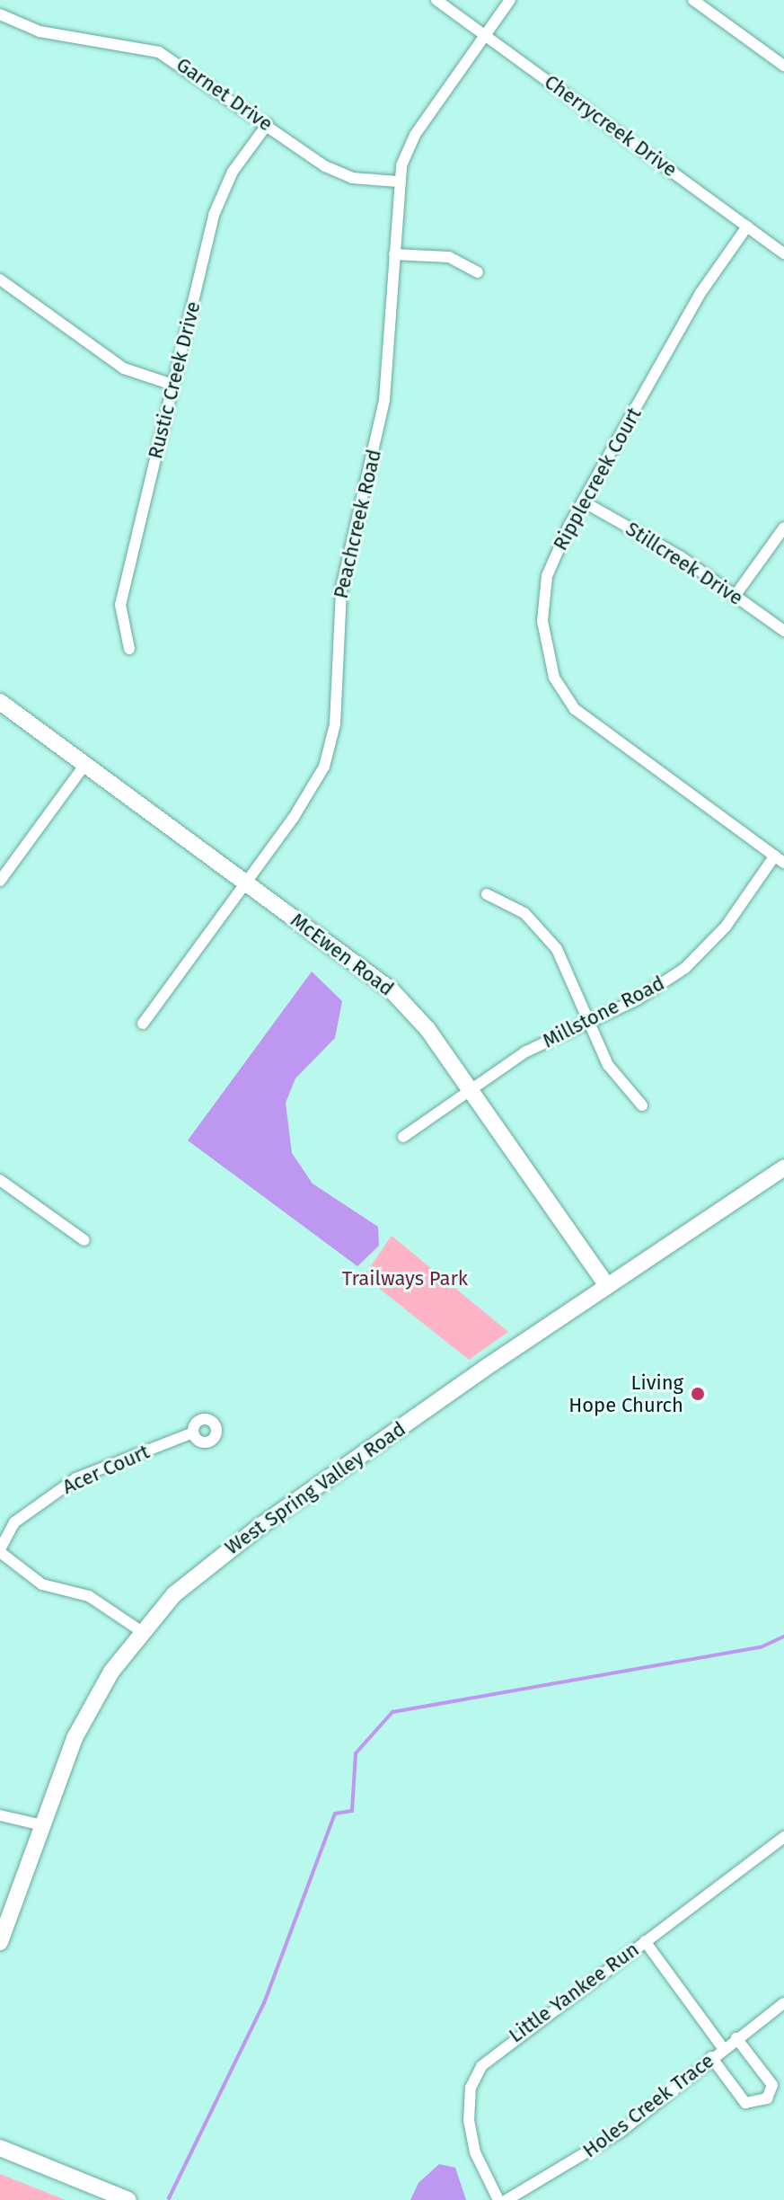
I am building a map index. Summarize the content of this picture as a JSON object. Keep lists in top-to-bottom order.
{
  "streets": {
    "street": [
      "Garnet Drive",
      "Cherrycreek Drive",
      "Rustic Creek Drive",
      "Ripplecreek Court",
      "Peachcreek Road",
      "Stillcreek Drive",
      "McEwen Road",
      "Millstone Road",
      "Acer Court",
      "West Spring Valley Road",
      "Little Yankee Run",
      "Holes Creek Trace"
    ]
  },
  "crossings": [
    ["Garnet Drive", "Rustic Creek Drive"],
    ["Garnet Drive", "Peachcreek Road"],
    ["Cherrycreek Drive", "Ripplecreek Court"],
    ["Cherrycreek Drive", "Peachcreek Road"],
    ["Ripplecreek Court", "Stillcreek Drive"],
    ["Ripplecreek Court", "Millstone Road"],
    ["Peachcreek Road", "McEwen Road"],
    ["McEwen Road", "Millstone Road"],
    ["McEwen Road", "West Spring Valley Road"]
  ],
  "parks": ["Trailways Park"],
  "places": ["Living Hope Church"]
}
